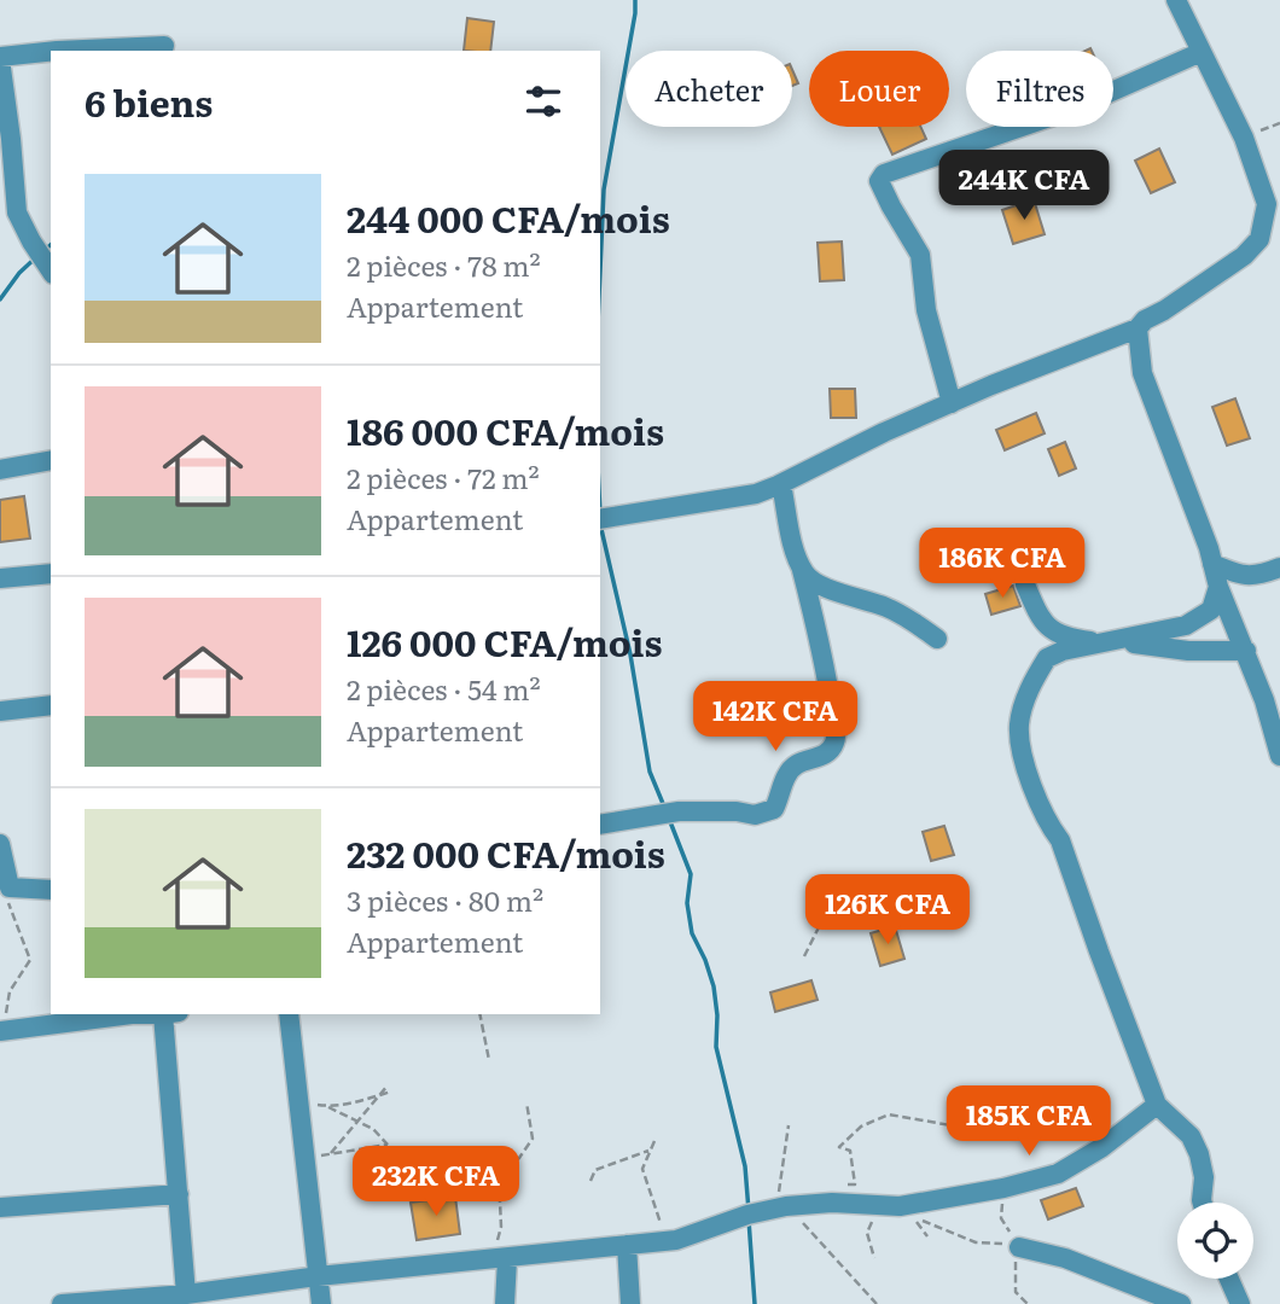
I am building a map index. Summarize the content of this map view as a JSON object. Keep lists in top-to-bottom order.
{
  "page": {
    "chip": ["Acheter", "Louer", "Filtres"],
    "heading": "6 biens",
    "price": [
      "244K CFA",
      "186K CFA",
      "142K CFA",
      "126K CFA",
      "185K CFA",
      "232K CFA"
    ],
    "list": [
      {
        "name": "244 000 CFA/mois",
        "note": "2 pièces · 78 m² · Appartement"
      },
      {
        "name": "186 000 CFA/mois",
        "note": "2 pièces · 72 m² · Appartement"
      },
      {
        "name": "126 000 CFA/mois",
        "note": "2 pièces · 54 m² · Appartement"
      },
      {
        "name": "232 000 CFA/mois",
        "note": "3 pièces · 80 m² · Appartement"
      }
    ]
  }
}
